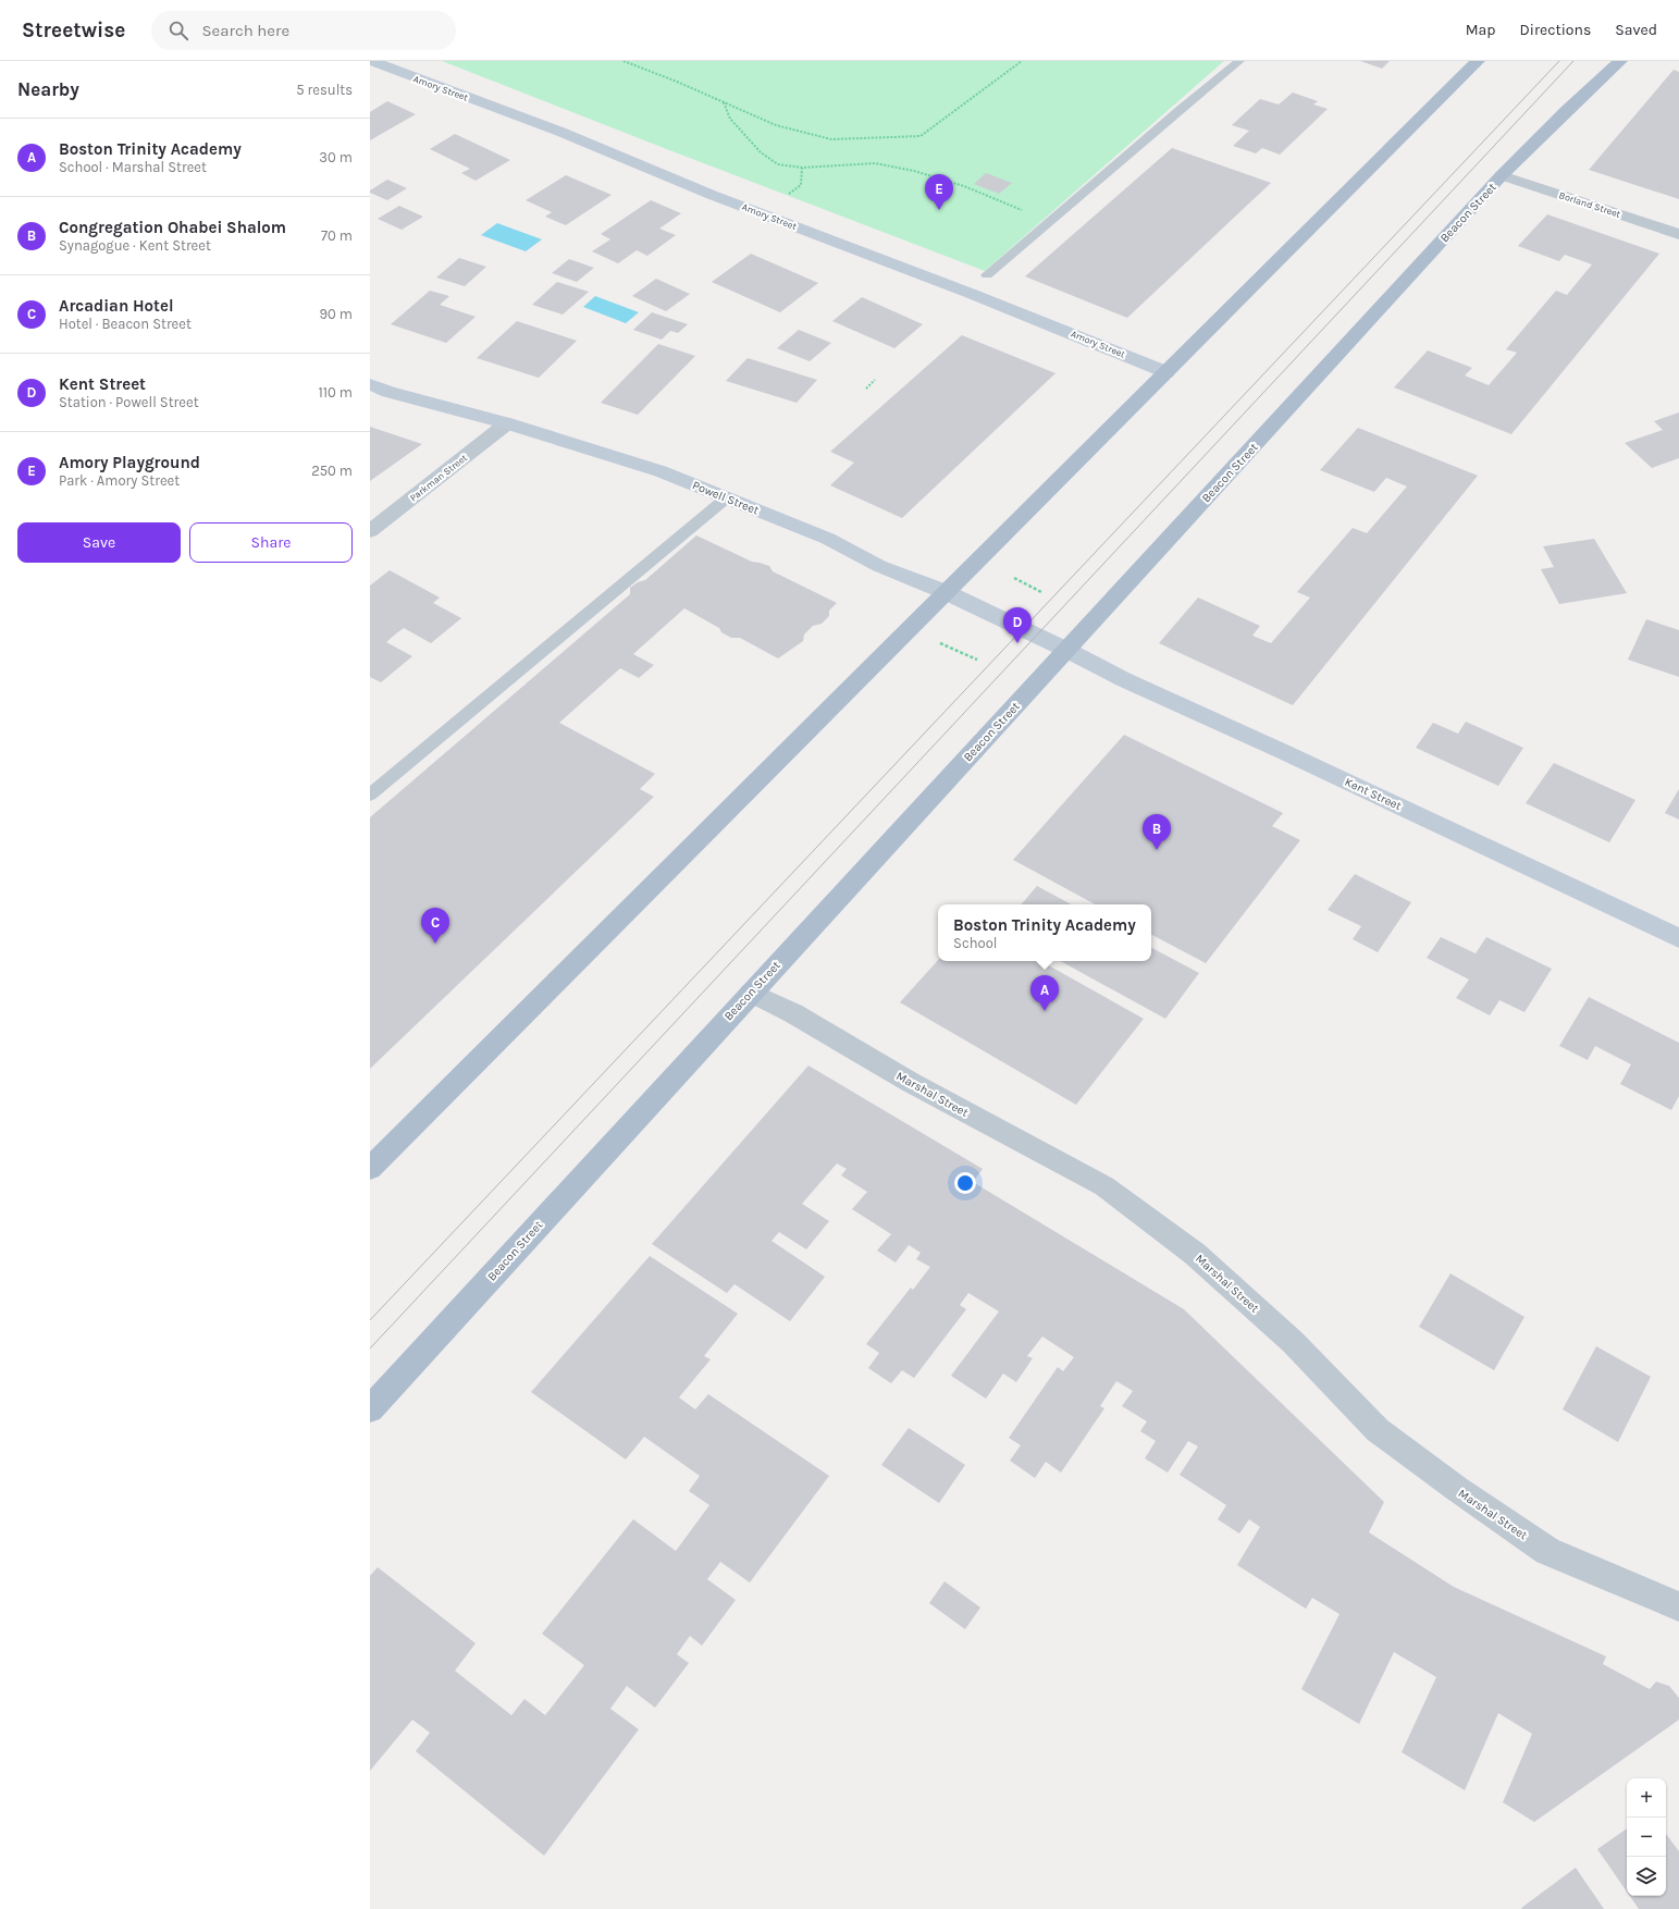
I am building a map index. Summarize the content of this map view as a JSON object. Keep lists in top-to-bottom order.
{
  "streets": {
    "main road": ["Beacon Street"],
    "street": [
      "Amory Street",
      "Borland Street",
      "Parkman Street",
      "Powell Street",
      "Kent Street",
      "Marshal Street"
    ]
  },
  "crossings": [
    ["Borland Street", "Beacon Street"],
    ["Beacon Street", "Powell Street"],
    ["Beacon Street", "Kent Street"],
    ["Beacon Street", "Marshal Street"],
    ["Parkman Street", "Powell Street"],
    ["Powell Street", "Kent Street"]
  ],
  "page": {
    "header": "Streetwise",
    "search": "Search here",
    "nav": ["Map", "Directions", "Saved"],
    "heading": ["Nearby", "5 results"],
    "list": [
      {
        "mark": "A",
        "name": "Boston Trinity Academy",
        "note": "School · Marshal Street",
        "value": "30 m"
      },
      {
        "mark": "B",
        "name": "Congregation Ohabei Shalom",
        "note": "Synagogue · Kent Street",
        "value": "70 m"
      },
      {
        "mark": "C",
        "name": "Arcadian Hotel",
        "note": "Hotel · Beacon Street",
        "value": "90 m"
      },
      {
        "mark": "D",
        "name": "Kent Street",
        "note": "Station · Powell Street",
        "value": "110 m"
      },
      {
        "mark": "E",
        "name": "Amory Playground",
        "note": "Park · Amory Street",
        "value": "250 m"
      }
    ],
    "pins": [
      "E",
      "D",
      "B",
      "C",
      "A"
    ],
    "buttons": ["Save", "Share"],
    "popup": ["Boston Trinity Academy", "School"],
    "map_buttons": ["+", "−"]
  }
}
